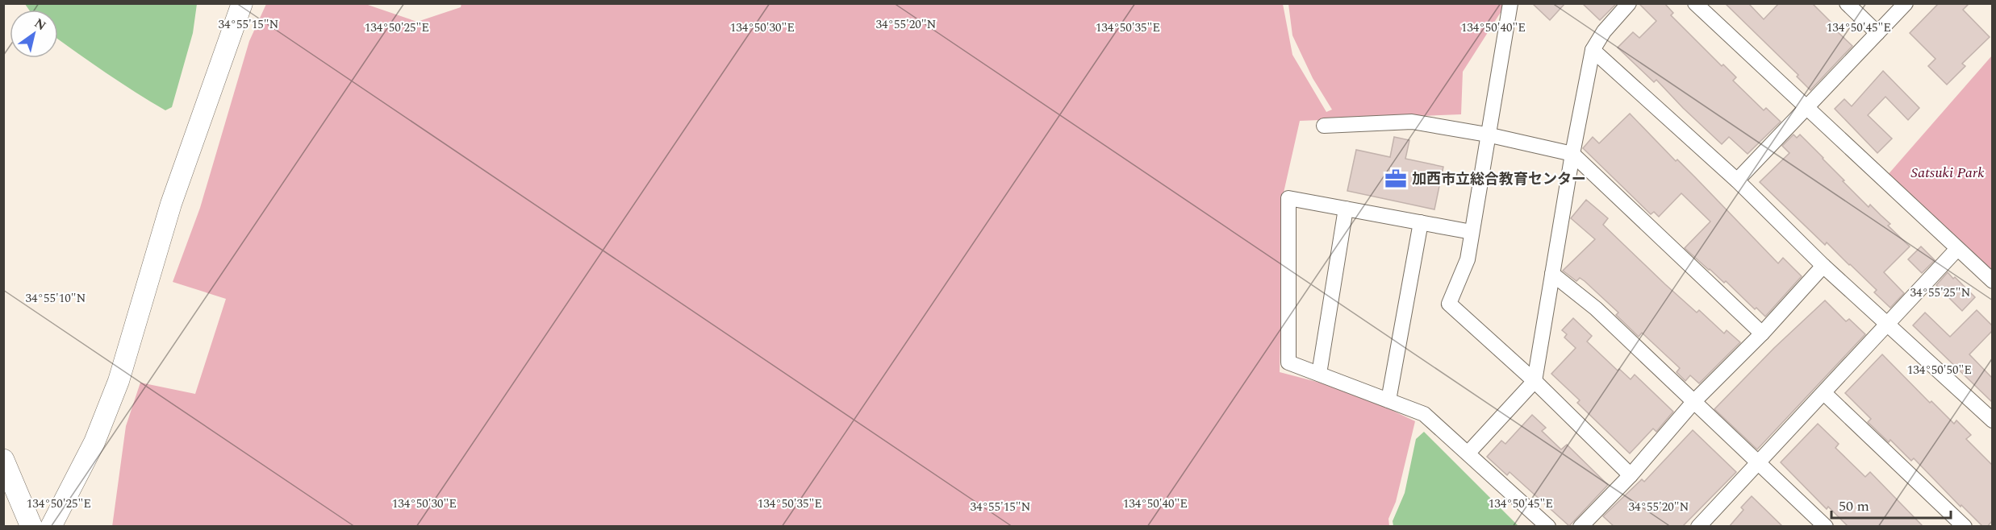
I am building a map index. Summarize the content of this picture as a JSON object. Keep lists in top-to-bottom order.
{
  "parks": ["Satsuki Park"],
  "places": {
    "office": ["加西市立総合教育センター"]
  },
  "scale_bar": "50 m",
  "north": "top right",
  "coordinates": [
    "34°55'15\"N",
    "34°55'20\"N",
    "134°50'25\"E",
    "134°50'30\"E",
    "134°50'35\"E",
    "134°50'40\"E",
    "134°50'45\"E",
    "34°55'25\"N",
    "34°55'10\"N",
    "134°50'50\"E"
  ]
}
